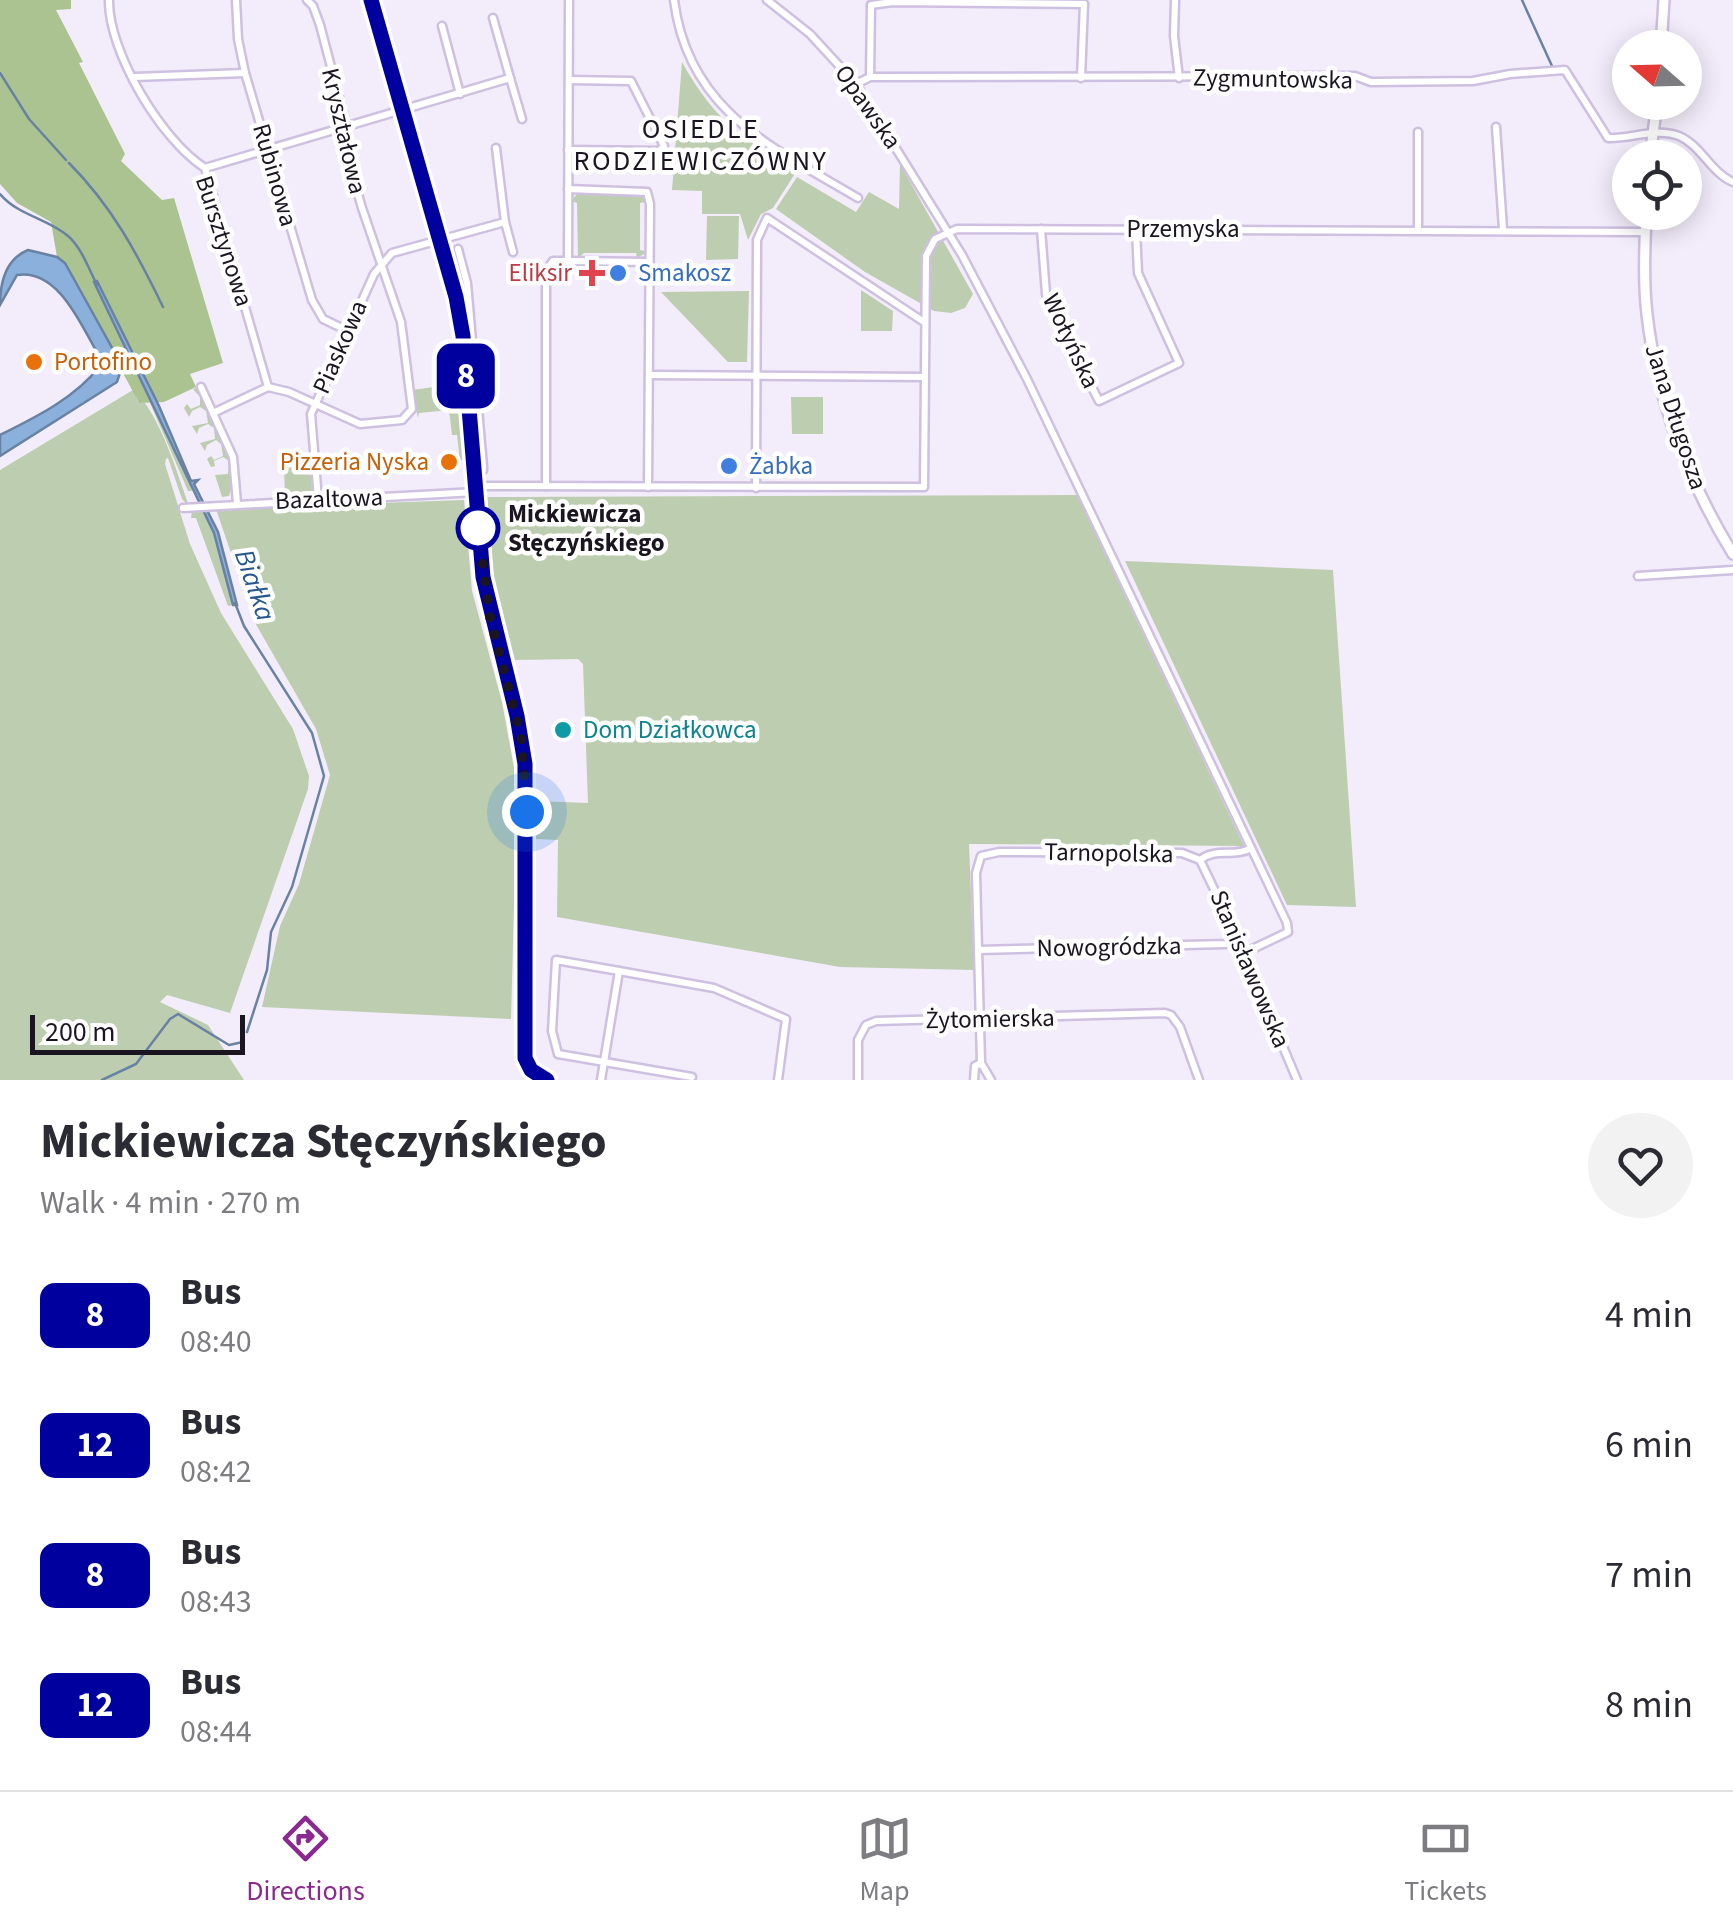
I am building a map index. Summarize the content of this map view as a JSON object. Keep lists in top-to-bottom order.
{
  "streets": {
    "street": [
      "Zygmuntowska",
      "Opawska",
      "Kryształowa",
      "Rubinowa",
      "Przemyska",
      "Bursztynowa",
      "Wołyńska",
      "Piaskowa",
      "Jana Długosza",
      "Bazaltowa",
      "Tarnopolska",
      "Nowogródzka",
      "Stanisławowska",
      "Żytomierska"
    ]
  },
  "crossings": [
    ["Zygmuntowska", "Opawska"],
    ["Opawska", "Przemyska"],
    ["Opawska", "Tarnopolska"],
    ["Opawska", "Stanisławowska"],
    ["Kryształowa", "Piaskowa"],
    ["Rubinowa", "Piaskowa"],
    ["Przemyska", "Wołyńska"],
    ["Przemyska", "Jana Długosza"],
    ["Piaskowa", "Bazaltowa"],
    ["Tarnopolska", "Nowogródzka"],
    ["Tarnopolska", "Stanisławowska"],
    ["Nowogródzka", "Stanisławowska"]
  ],
  "districts": ["OSIEDLE RODZIEWICZÓWNY"],
  "water": ["Białka"],
  "places": {
    "health": ["Eliksir"],
    "other": [
      "Smakosz",
      "Portofino",
      "Pizzeria Nyska",
      "Żabka",
      "Mickiewicza Stęczyńskiego",
      "Dom Działkowca"
    ]
  },
  "lines": ["bus line 8"],
  "scale_bar": "200 m",
  "north": "left",
  "page": {
    "on_map": "8",
    "scale": "200 m",
    "heading": ["Mickiewicza Stęczyńskiego", "Walk · 4 min · 270 m"],
    "list": [
      {
        "mark": "8",
        "name": "Bus",
        "note": "08:40",
        "value": "4 min"
      },
      {
        "mark": "12",
        "name": "Bus",
        "note": "08:42",
        "value": "6 min"
      },
      {
        "mark": "8",
        "name": "Bus",
        "note": "08:43",
        "value": "7 min"
      },
      {
        "mark": "12",
        "name": "Bus",
        "note": "08:44",
        "value": "8 min"
      }
    ],
    "tabs": ["Directions", "Map", "Tickets"]
  }
}
